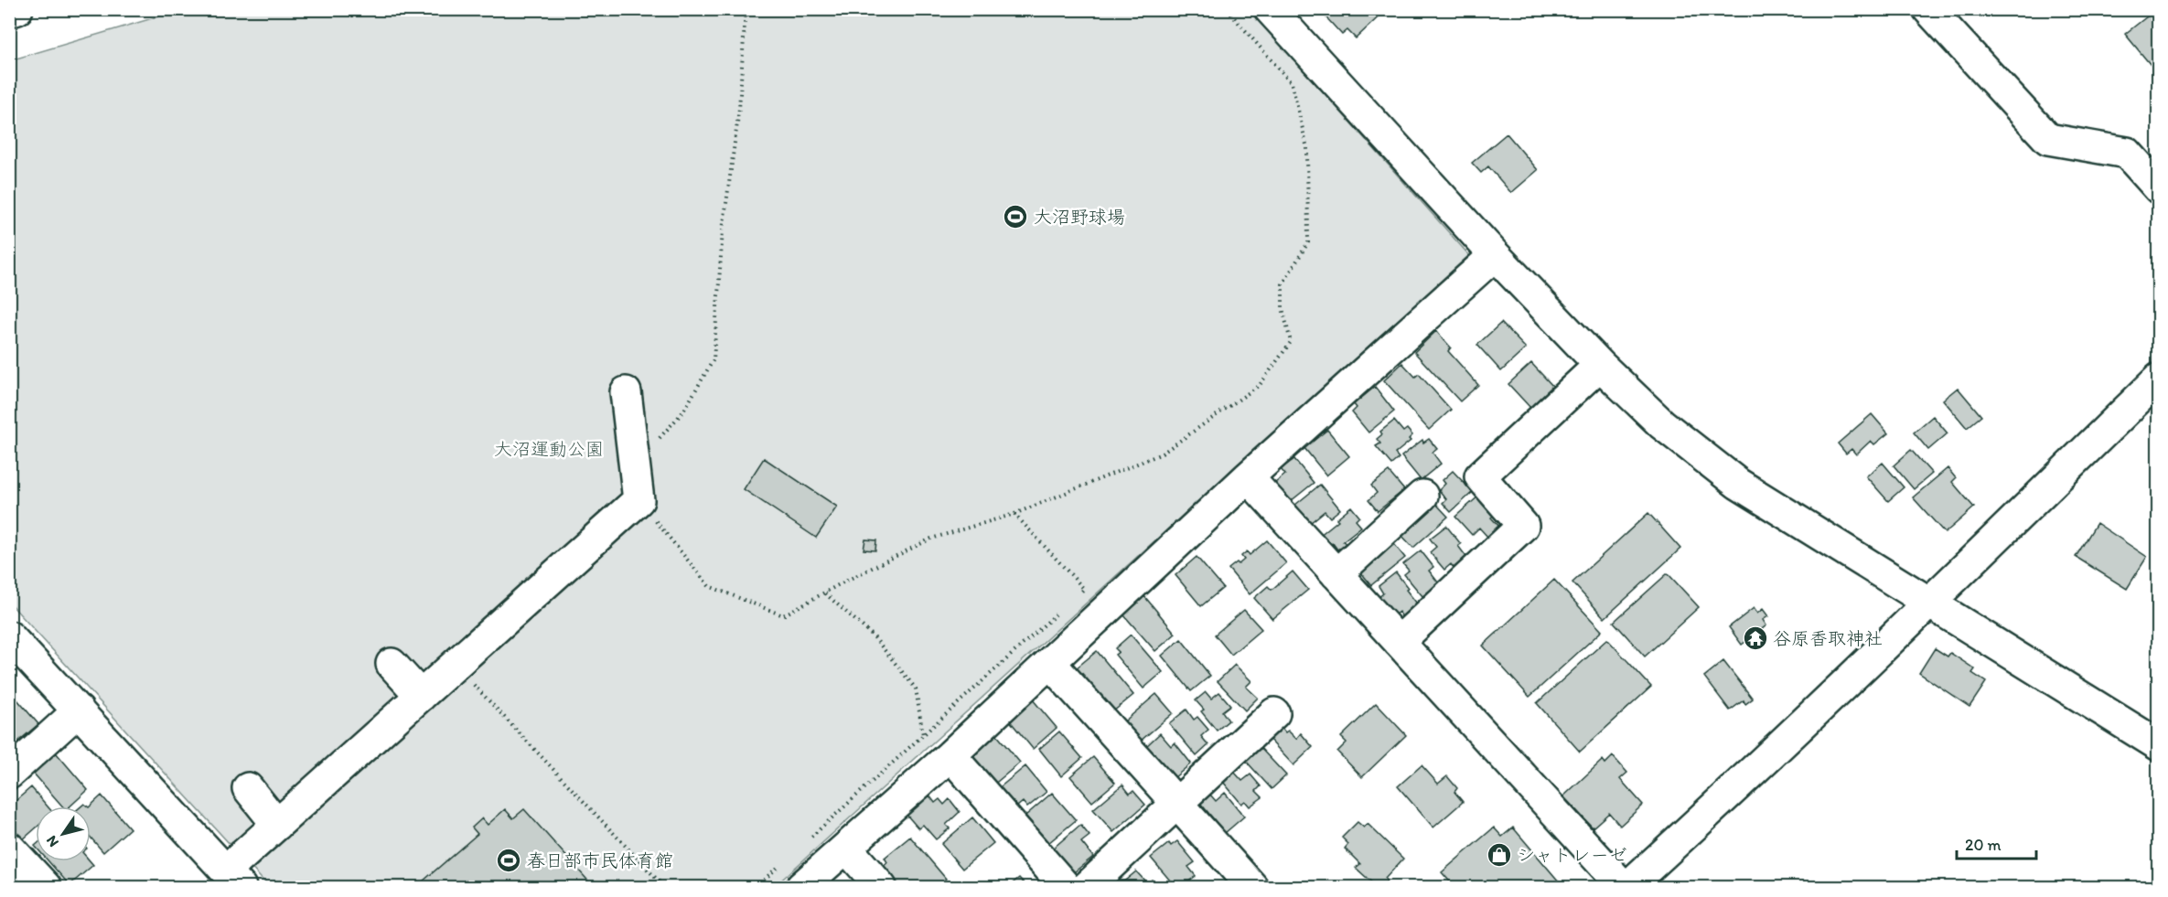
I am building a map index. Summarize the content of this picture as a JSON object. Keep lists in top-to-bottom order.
{
  "parks": ["大沼運動公園"],
  "places": {
    "sports": ["大沼野球場", "春日部市民体育館"],
    "temple": ["谷原香取神社"],
    "shop": ["シャトレーゼ"]
  },
  "scale_bar": "20 m",
  "north": "bottom left"
}
